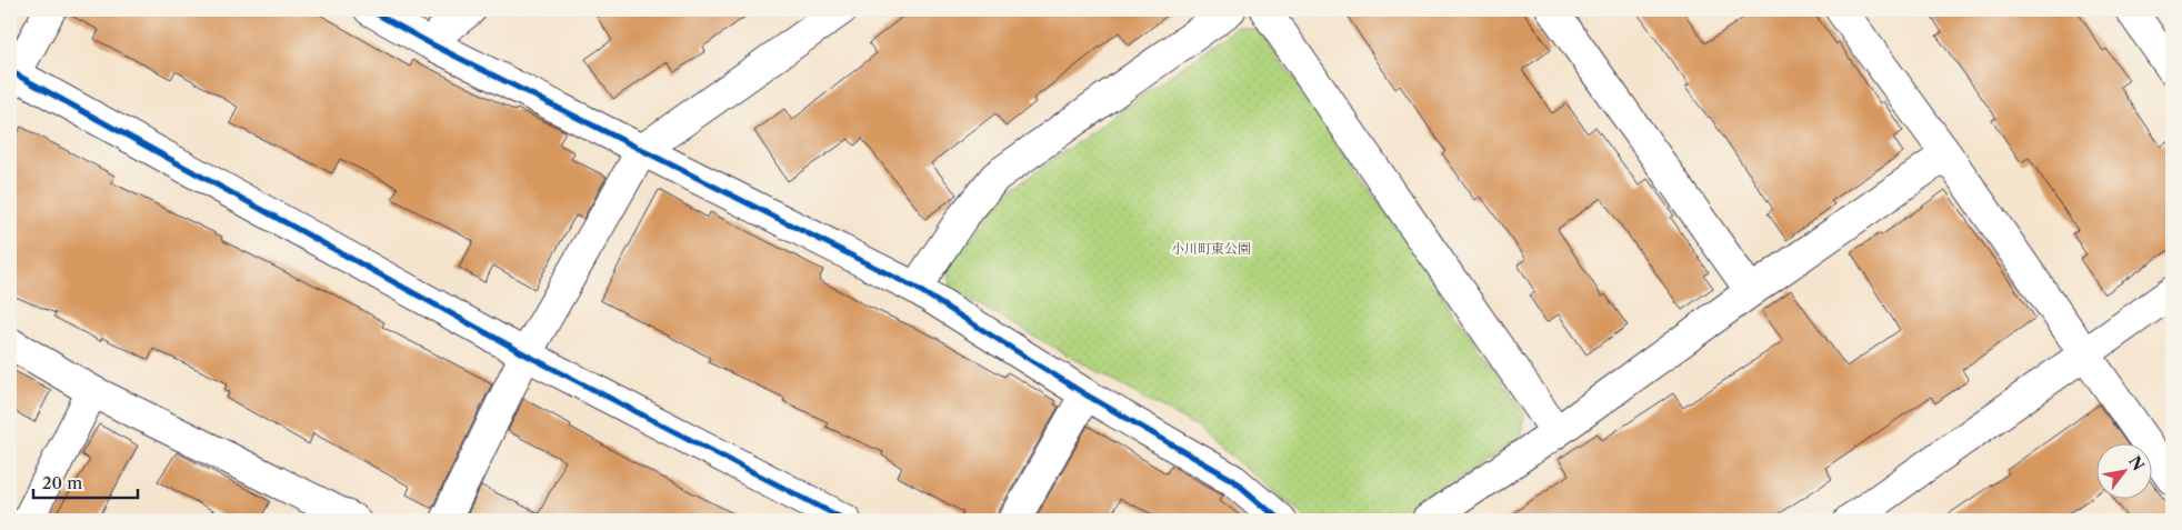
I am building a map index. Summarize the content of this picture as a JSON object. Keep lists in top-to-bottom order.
{
  "parks": ["小川町東公園"],
  "scale_bar": "20 m",
  "north": "top right"
}
